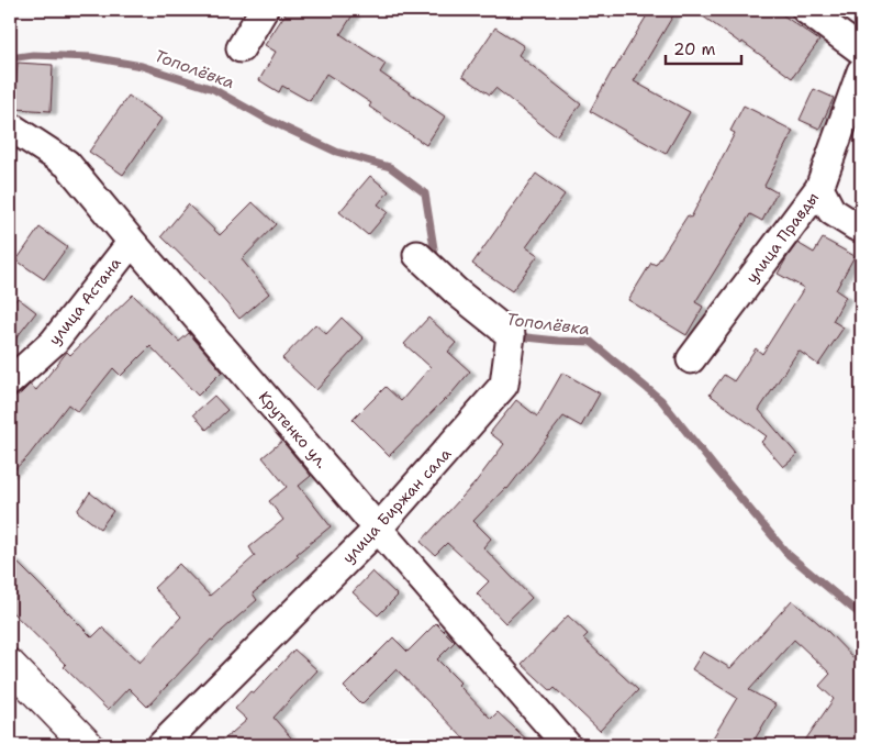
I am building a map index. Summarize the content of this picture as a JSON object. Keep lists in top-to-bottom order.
{
  "streets": {
    "street": [
      "улица Правды",
      "улица Астана",
      "Крутенко ул.",
      "улица Биржан сала"
    ]
  },
  "crossings": [
    ["улица Астана", "Крутенко ул."],
    ["Крутенко ул.", "улица Биржан сала"]
  ],
  "water": ["Тополёвка"],
  "scale_bar": "20 m"
}
